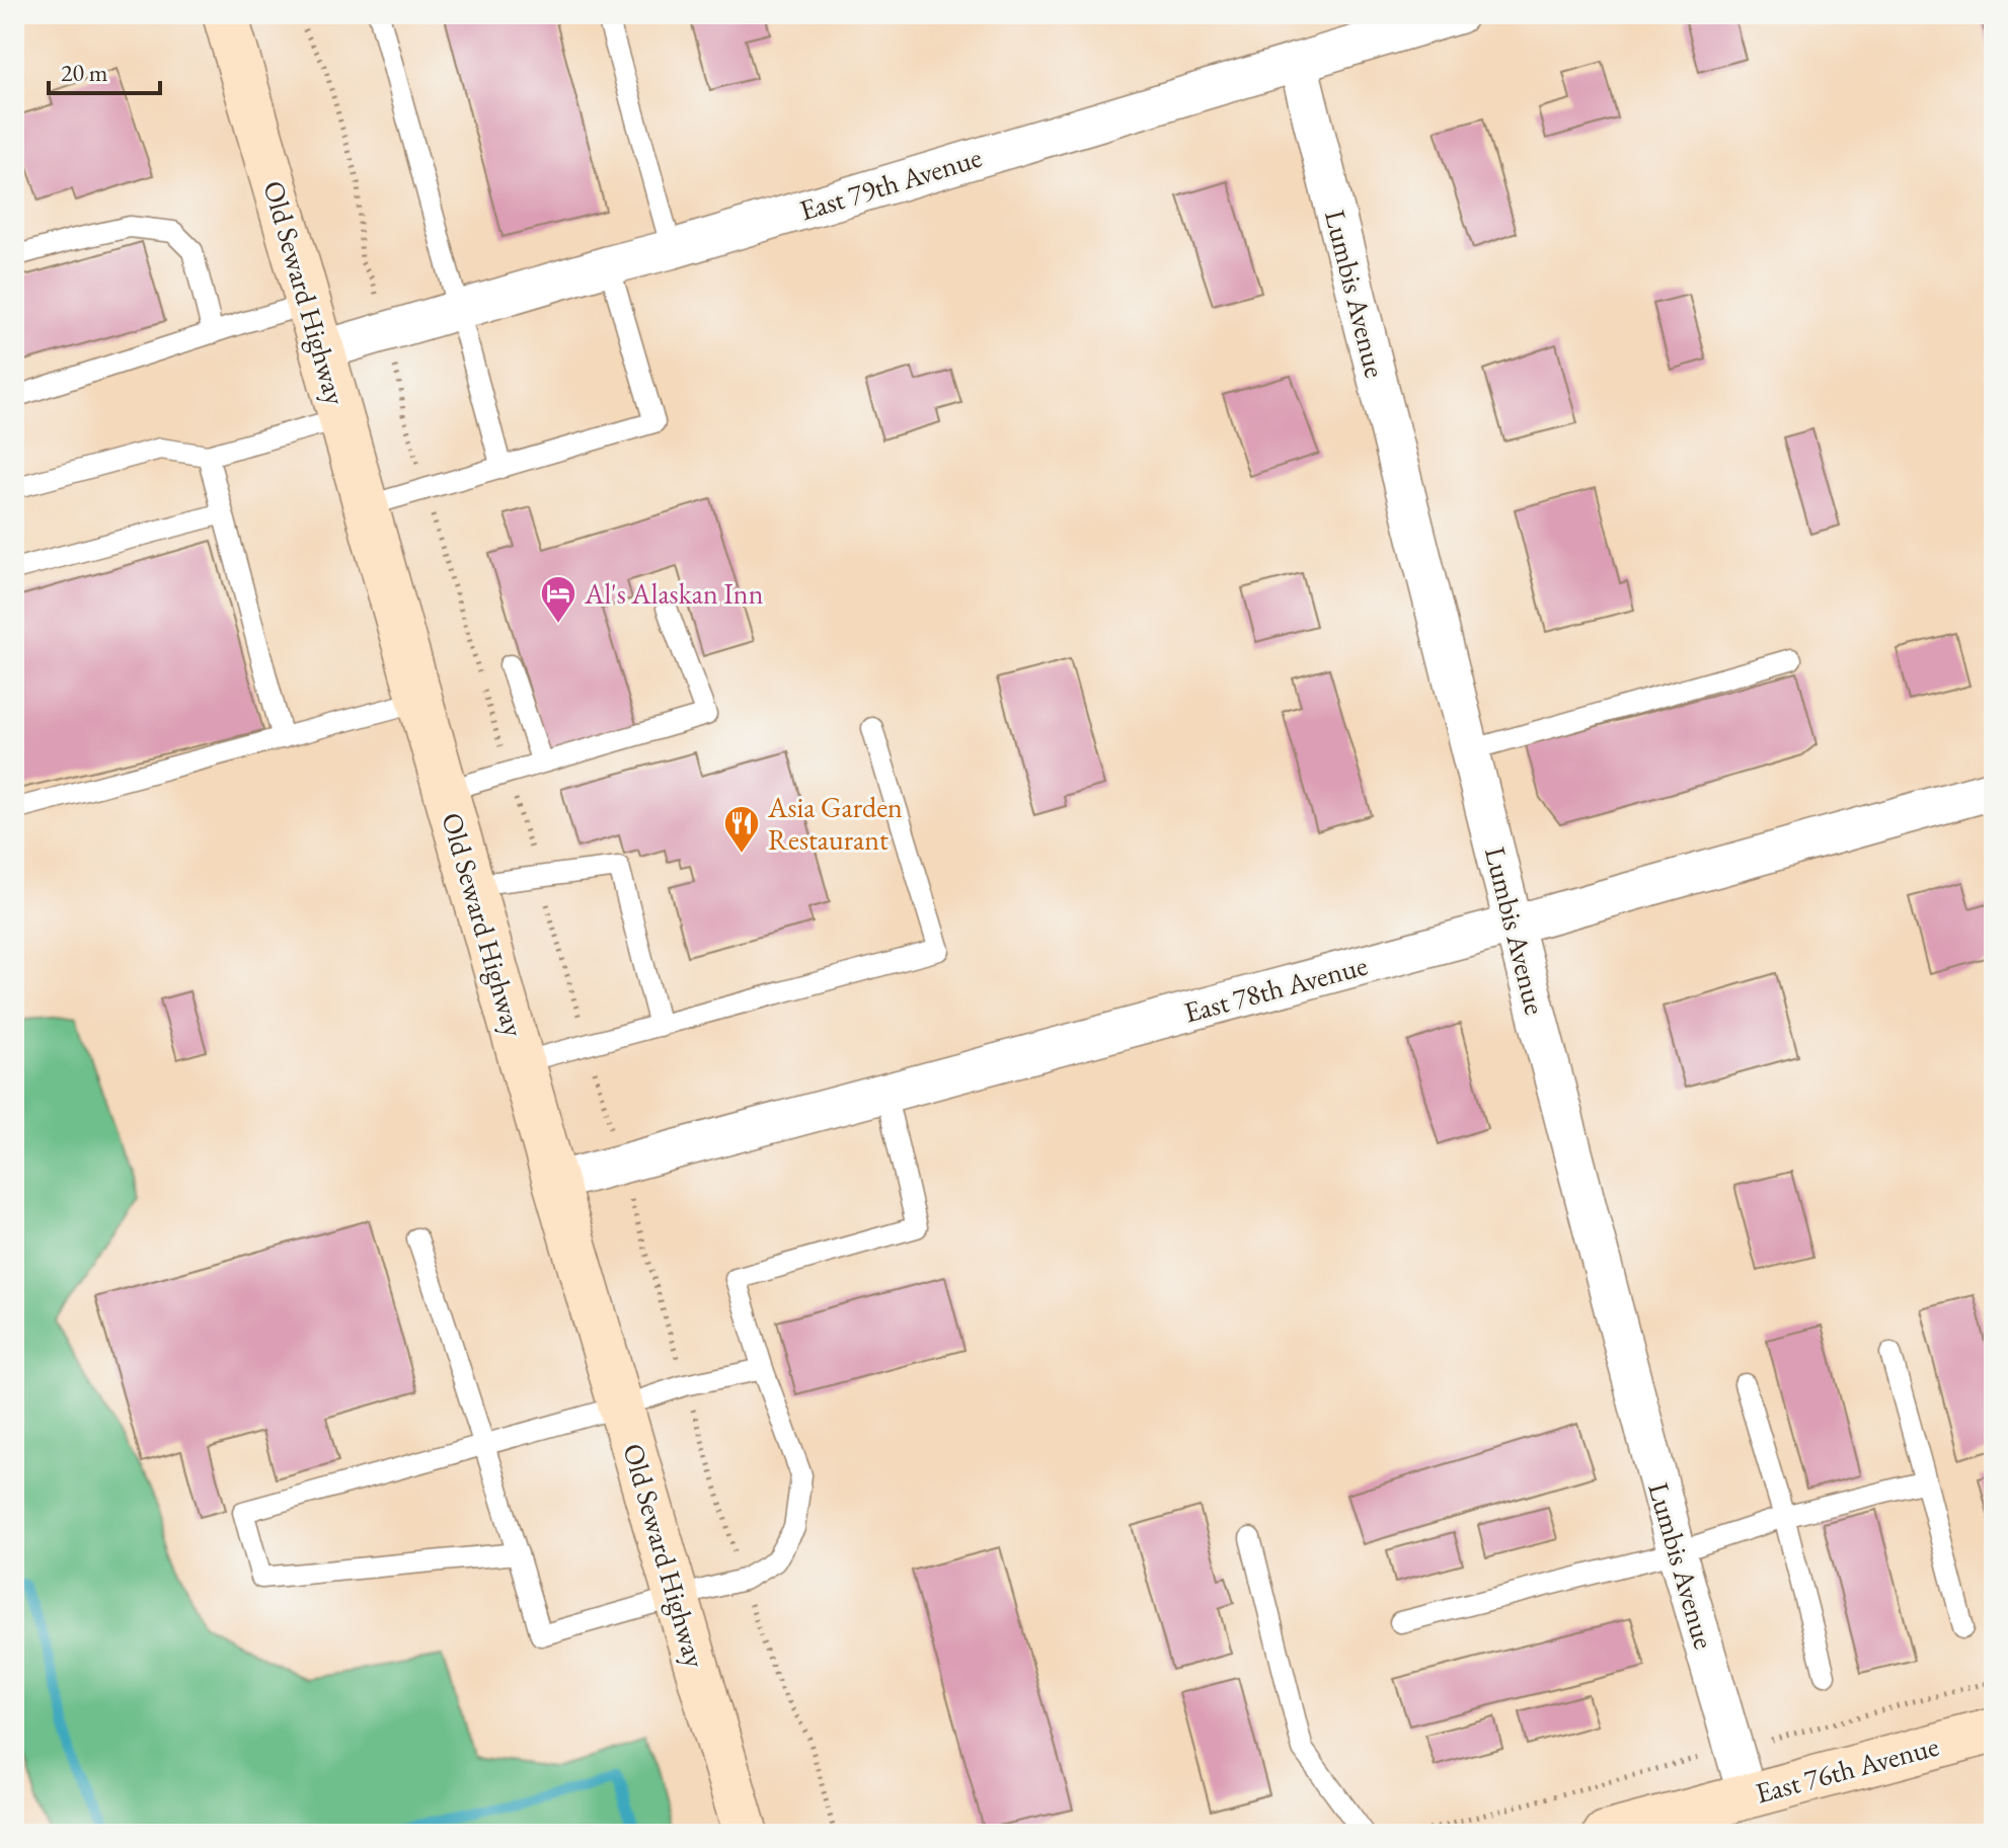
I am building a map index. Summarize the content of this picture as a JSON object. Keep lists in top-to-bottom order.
{
  "streets": {
    "main road": ["Old Seward Highway", "East 76th Avenue"],
    "street": ["East 79th Avenue", "Lumbis Avenue", "East 78th Avenue"]
  },
  "crossings": [
    ["East 79th Avenue", "Old Seward Highway"],
    ["East 79th Avenue", "Lumbis Avenue"],
    ["Old Seward Highway", "East 78th Avenue"],
    ["Lumbis Avenue", "East 78th Avenue"],
    ["Lumbis Avenue", "East 76th Avenue"]
  ],
  "places": {
    "hotel": ["Al's Alaskan Inn"],
    "restaurant": ["Asia Garden Restaurant"]
  },
  "scale_bar": "20 m"
}
